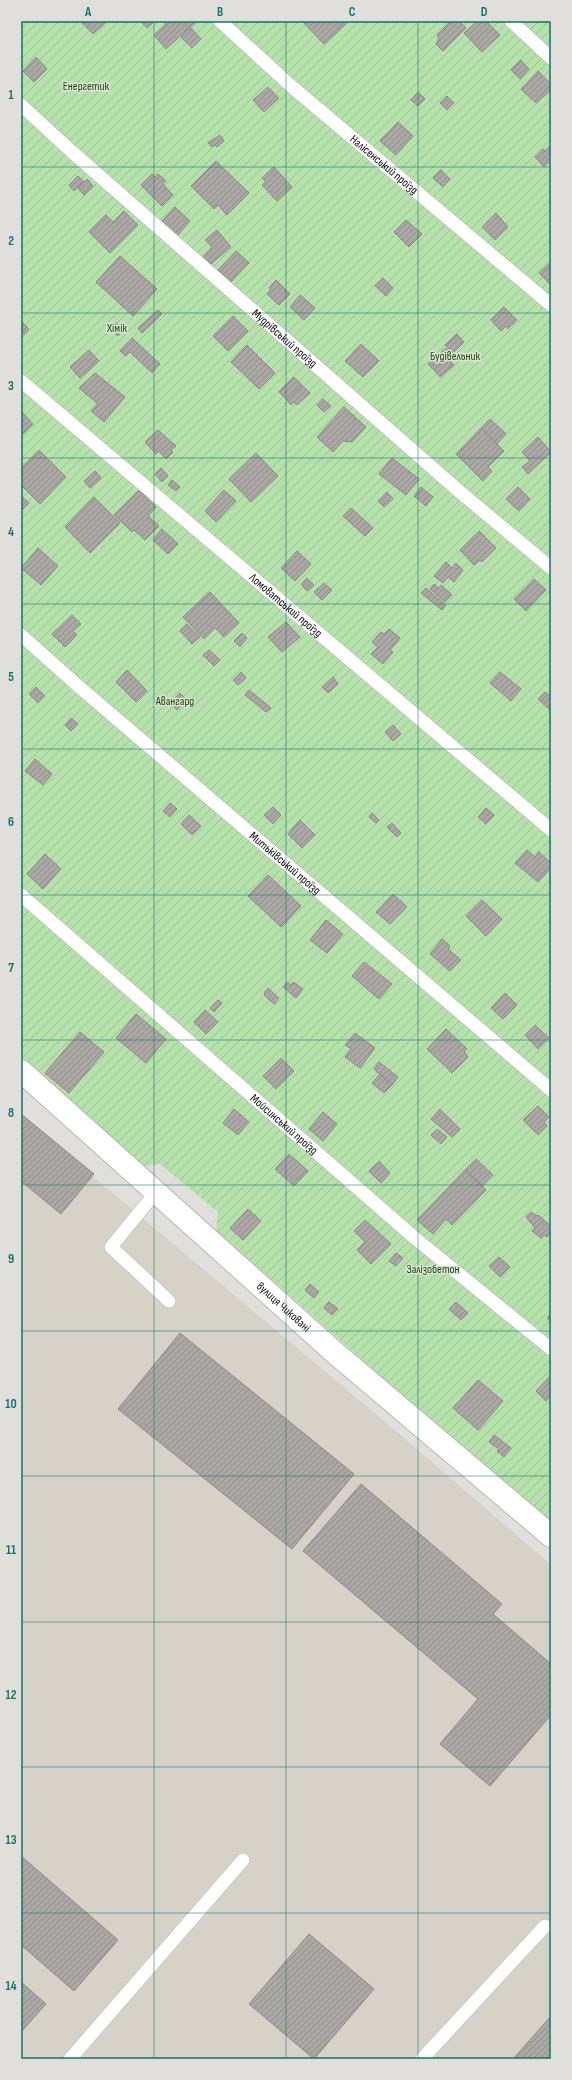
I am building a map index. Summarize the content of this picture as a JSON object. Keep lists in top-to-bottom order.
{
  "streets": {
    "street": ["вулиця Чиковані"],
    "lane": [
      "Налісенський проїзд",
      "Мудрівський проїзд",
      "Ломоватський проїзд",
      "Митьківський проїзд",
      "Мойсинський проїзд"
    ]
  },
  "parks": [
    "Енергетик",
    "Хімік",
    "Будівельник",
    "Авангард",
    "Залізобетон"
  ],
  "grid": {
    "columns": [
      "A",
      "B",
      "C",
      "D"
    ],
    "rows": [
      "1",
      "2",
      "3",
      "4",
      "5",
      "6",
      "7",
      "8",
      "9",
      "10",
      "11",
      "12",
      "13",
      "14"
    ]
  }
}
